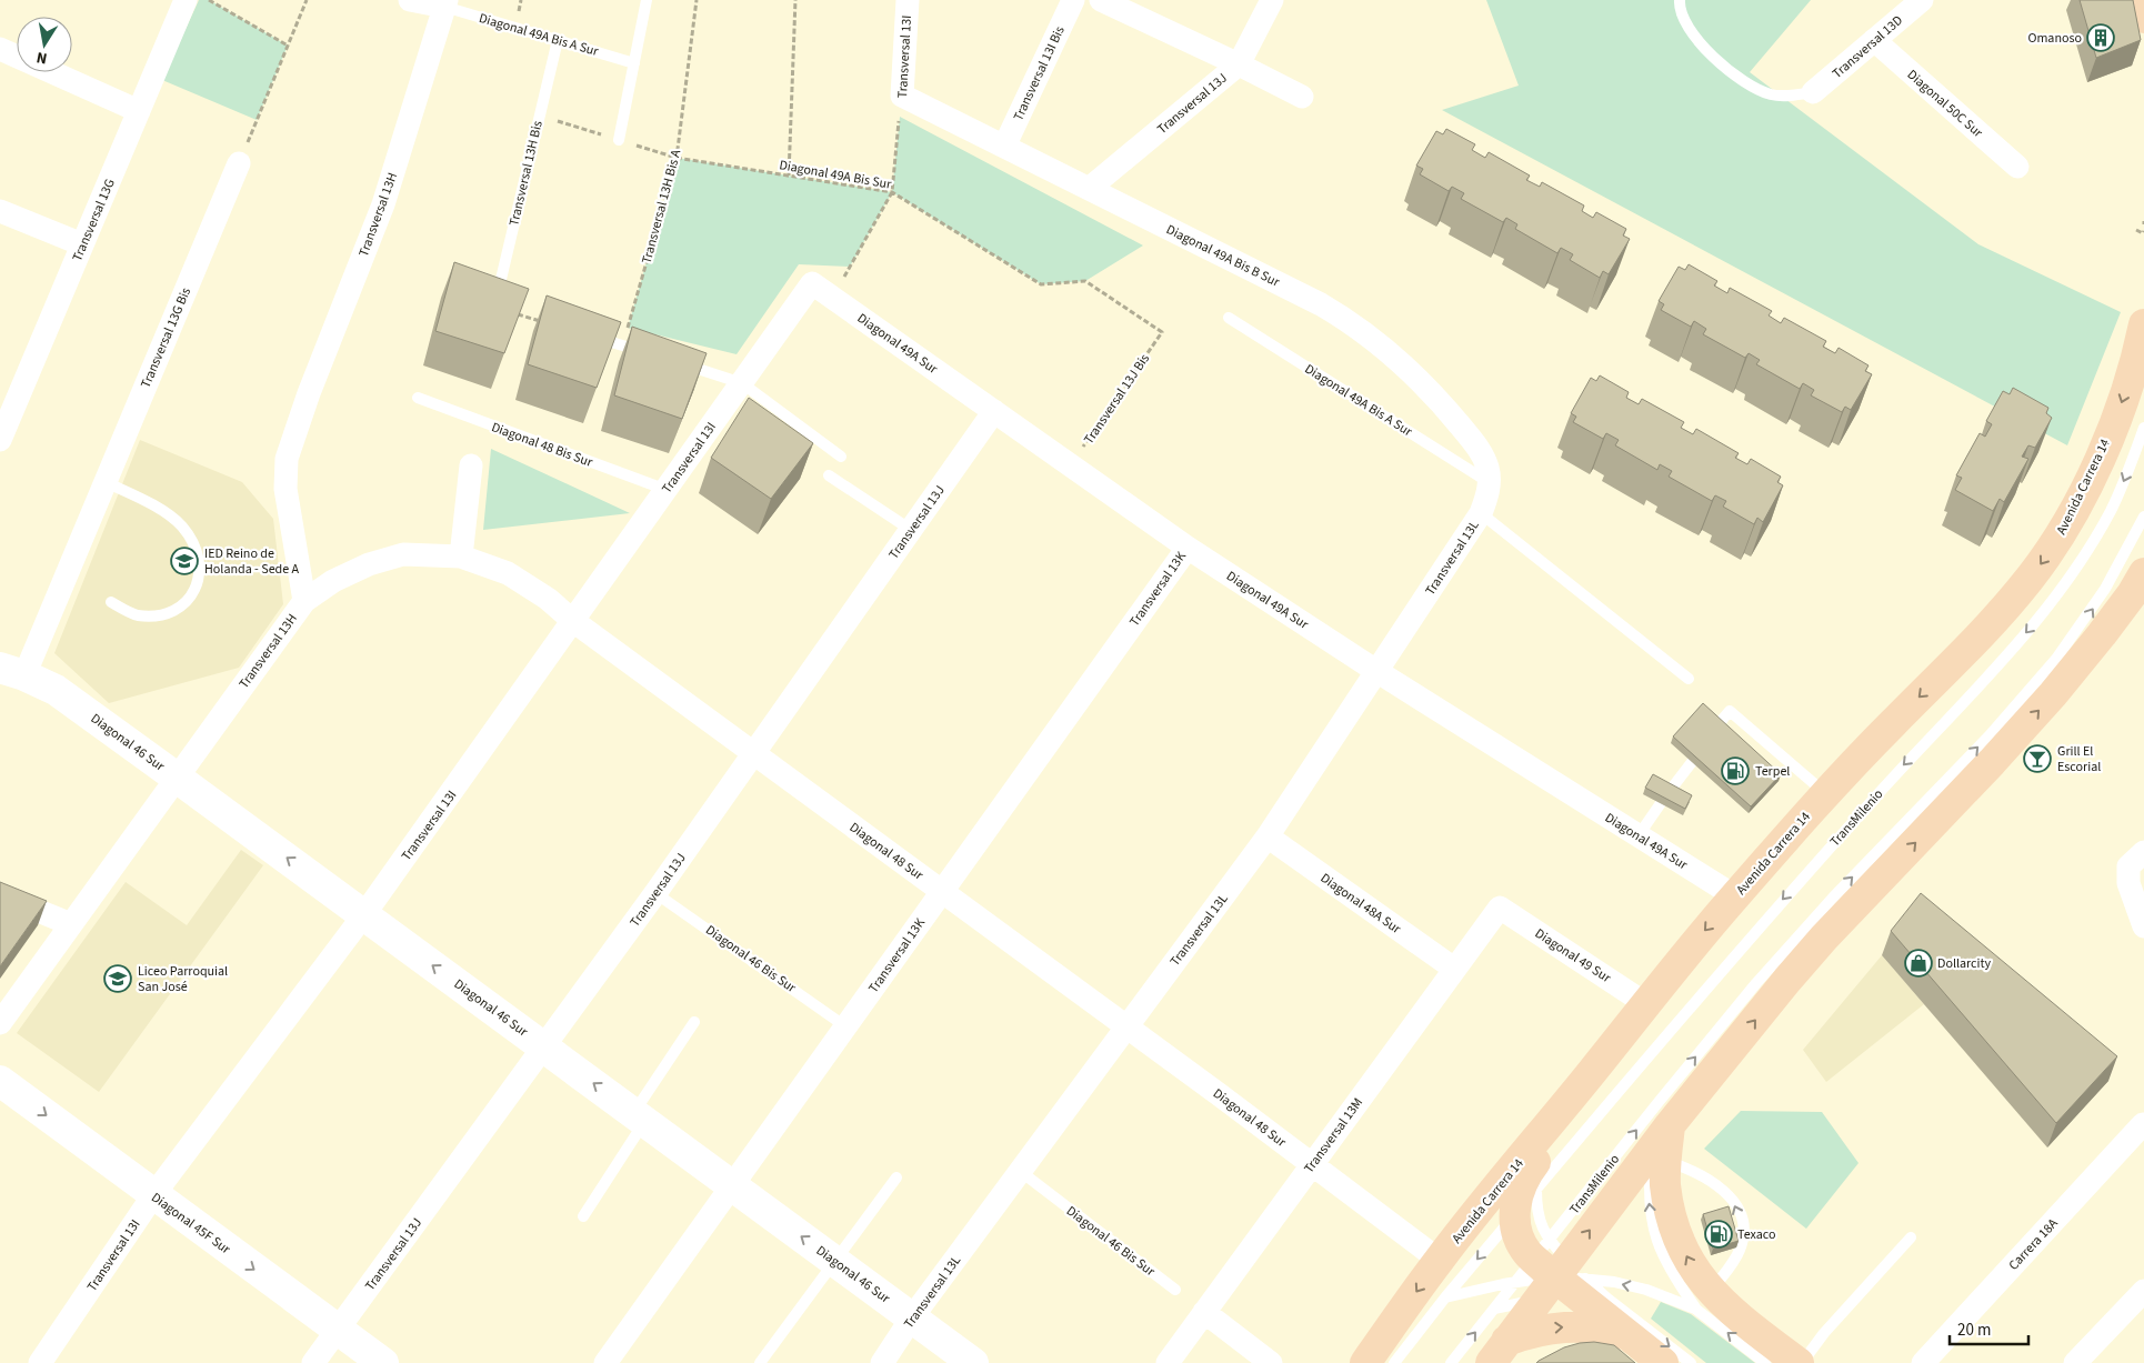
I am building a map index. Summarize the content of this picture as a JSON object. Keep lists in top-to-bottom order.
{
  "streets": {
    "main road": ["Avenida Carrera 14"],
    "street": [
      "Diagonal 49A Bis A Sur",
      "Transversal 13D",
      "Transversal 13I",
      "Transversal 13I Bis",
      "Transversal 13J",
      "Diagonal 50C Sur",
      "Transversal 13H",
      "Transversal 13G",
      "Diagonal 49A Bis B Sur",
      "Transversal 13G Bis",
      "Diagonal 49A Sur",
      "Transversal 13L",
      "Transversal 13K",
      "Diagonal 46 Sur",
      "Diagonal 48 Sur",
      "Diagonal 48A Sur",
      "Diagonal 49 Sur",
      "Transversal 13M",
      "Diagonal 45F Sur",
      "Carrera 18A"
    ],
    "lane": [
      "Transversal 13H Bis",
      "Diagonal 48 Bis Sur",
      "TransMilenio",
      "Diagonal 46 Bis Sur"
    ],
    "path": ["Diagonal 49A Bis Sur", "Transversal 13H Bis A", "Transversal 13J Bis"]
  },
  "crossings": [
    ["Diagonal 49A Bis A Sur", "Transversal 13H Bis"],
    ["Diagonal 49A Bis A Sur", "Transversal 13H"],
    ["Diagonal 49A Bis A Sur", "Diagonal 49A Bis B Sur"],
    ["Diagonal 49A Bis A Sur", "Transversal 13L"],
    ["Transversal 13D", "Diagonal 50C Sur"],
    ["Transversal 13I", "Diagonal 49A Bis Sur"],
    ["Transversal 13I", "Diagonal 49A Bis B Sur"],
    ["Transversal 13I", "Diagonal 49A Sur"],
    ["Transversal 13I", "Diagonal 48 Bis Sur"],
    ["Transversal 13I", "Diagonal 46 Sur"],
    ["Transversal 13I", "Diagonal 48 Sur"],
    ["Transversal 13I", "Diagonal 45F Sur"],
    ["Transversal 13I Bis", "Diagonal 49A Bis B Sur"],
    ["Transversal 13J", "Diagonal 49A Bis B Sur"],
    ["Transversal 13J", "Diagonal 49A Sur"],
    ["Transversal 13J", "Diagonal 46 Sur"],
    ["Transversal 13J", "Diagonal 48 Sur"],
    ["Transversal 13J", "Diagonal 46 Bis Sur"],
    ["Transversal 13J", "Diagonal 45F Sur"],
    ["Transversal 13H Bis", "Diagonal 49A Bis Sur"],
    ["Diagonal 49A Bis Sur", "Transversal 13H Bis A"],
    ["Diagonal 49A Bis Sur", "Transversal 13J Bis"],
    ["Transversal 13H", "Diagonal 46 Sur"],
    ["Transversal 13H", "Diagonal 48 Sur"],
    ["Diagonal 49A Bis B Sur", "Transversal 13L"],
    ["Transversal 13G Bis", "Diagonal 46 Sur"],
    ["Diagonal 49A Sur", "Transversal 13J Bis"],
    ["Diagonal 49A Sur", "Avenida Carrera 14"],
    ["Diagonal 49A Sur", "Transversal 13L"],
    ["Diagonal 49A Sur", "Transversal 13K"],
    ["Avenida Carrera 14", "Diagonal 48 Sur"],
    ["Avenida Carrera 14", "Diagonal 49 Sur"],
    ["Transversal 13L", "Diagonal 46 Sur"],
    ["Transversal 13L", "Diagonal 48 Sur"],
    ["Transversal 13L", "Diagonal 48A Sur"],
    ["Transversal 13L", "Diagonal 46 Bis Sur"],
    ["Transversal 13K", "Diagonal 46 Sur"],
    ["Transversal 13K", "Diagonal 48 Sur"],
    ["Transversal 13K", "Diagonal 46 Bis Sur"],
    ["Diagonal 48 Sur", "Transversal 13M"],
    ["Diagonal 48A Sur", "Transversal 13M"],
    ["Diagonal 49 Sur", "Transversal 13M"]
  ],
  "one_way": ["Diagonal 46 Sur", "Diagonal 45F Sur"],
  "places": {
    "building": ["Omanoso"],
    "school or university": ["IED Reino de Holanda - Sede A", "Liceo Parroquial San José"],
    "bar": ["Grill El Escorial"],
    "fuel station": ["Terpel", "Texaco"],
    "shop": ["Dollarcity"]
  },
  "scale_bar": "20 m",
  "north": "bottom"
}
